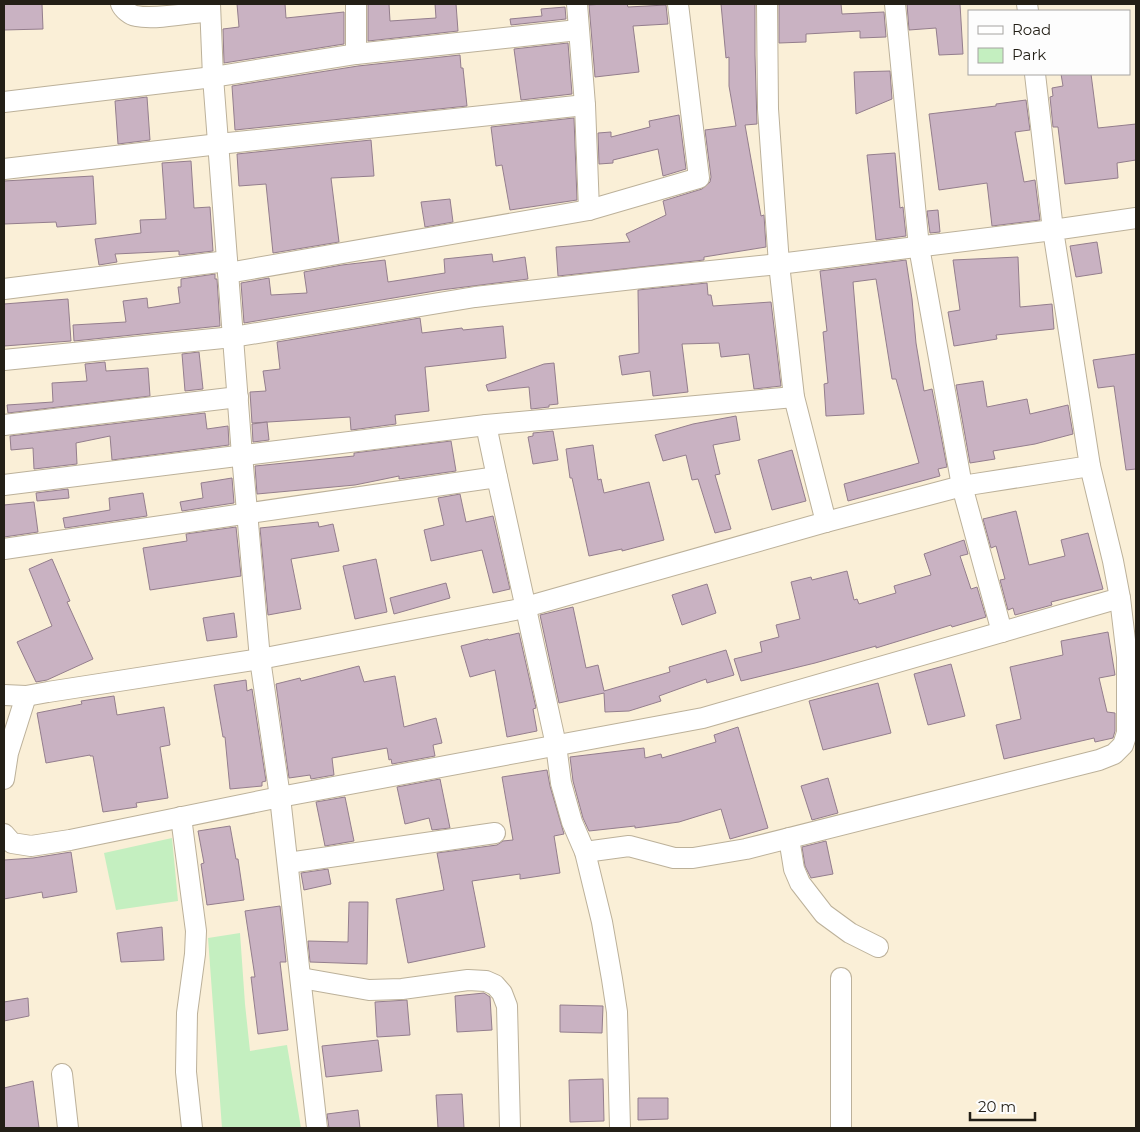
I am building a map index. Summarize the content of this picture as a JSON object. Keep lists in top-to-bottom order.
{
  "legend": ["Road", "Park"],
  "scale_bar": "20 m"
}
